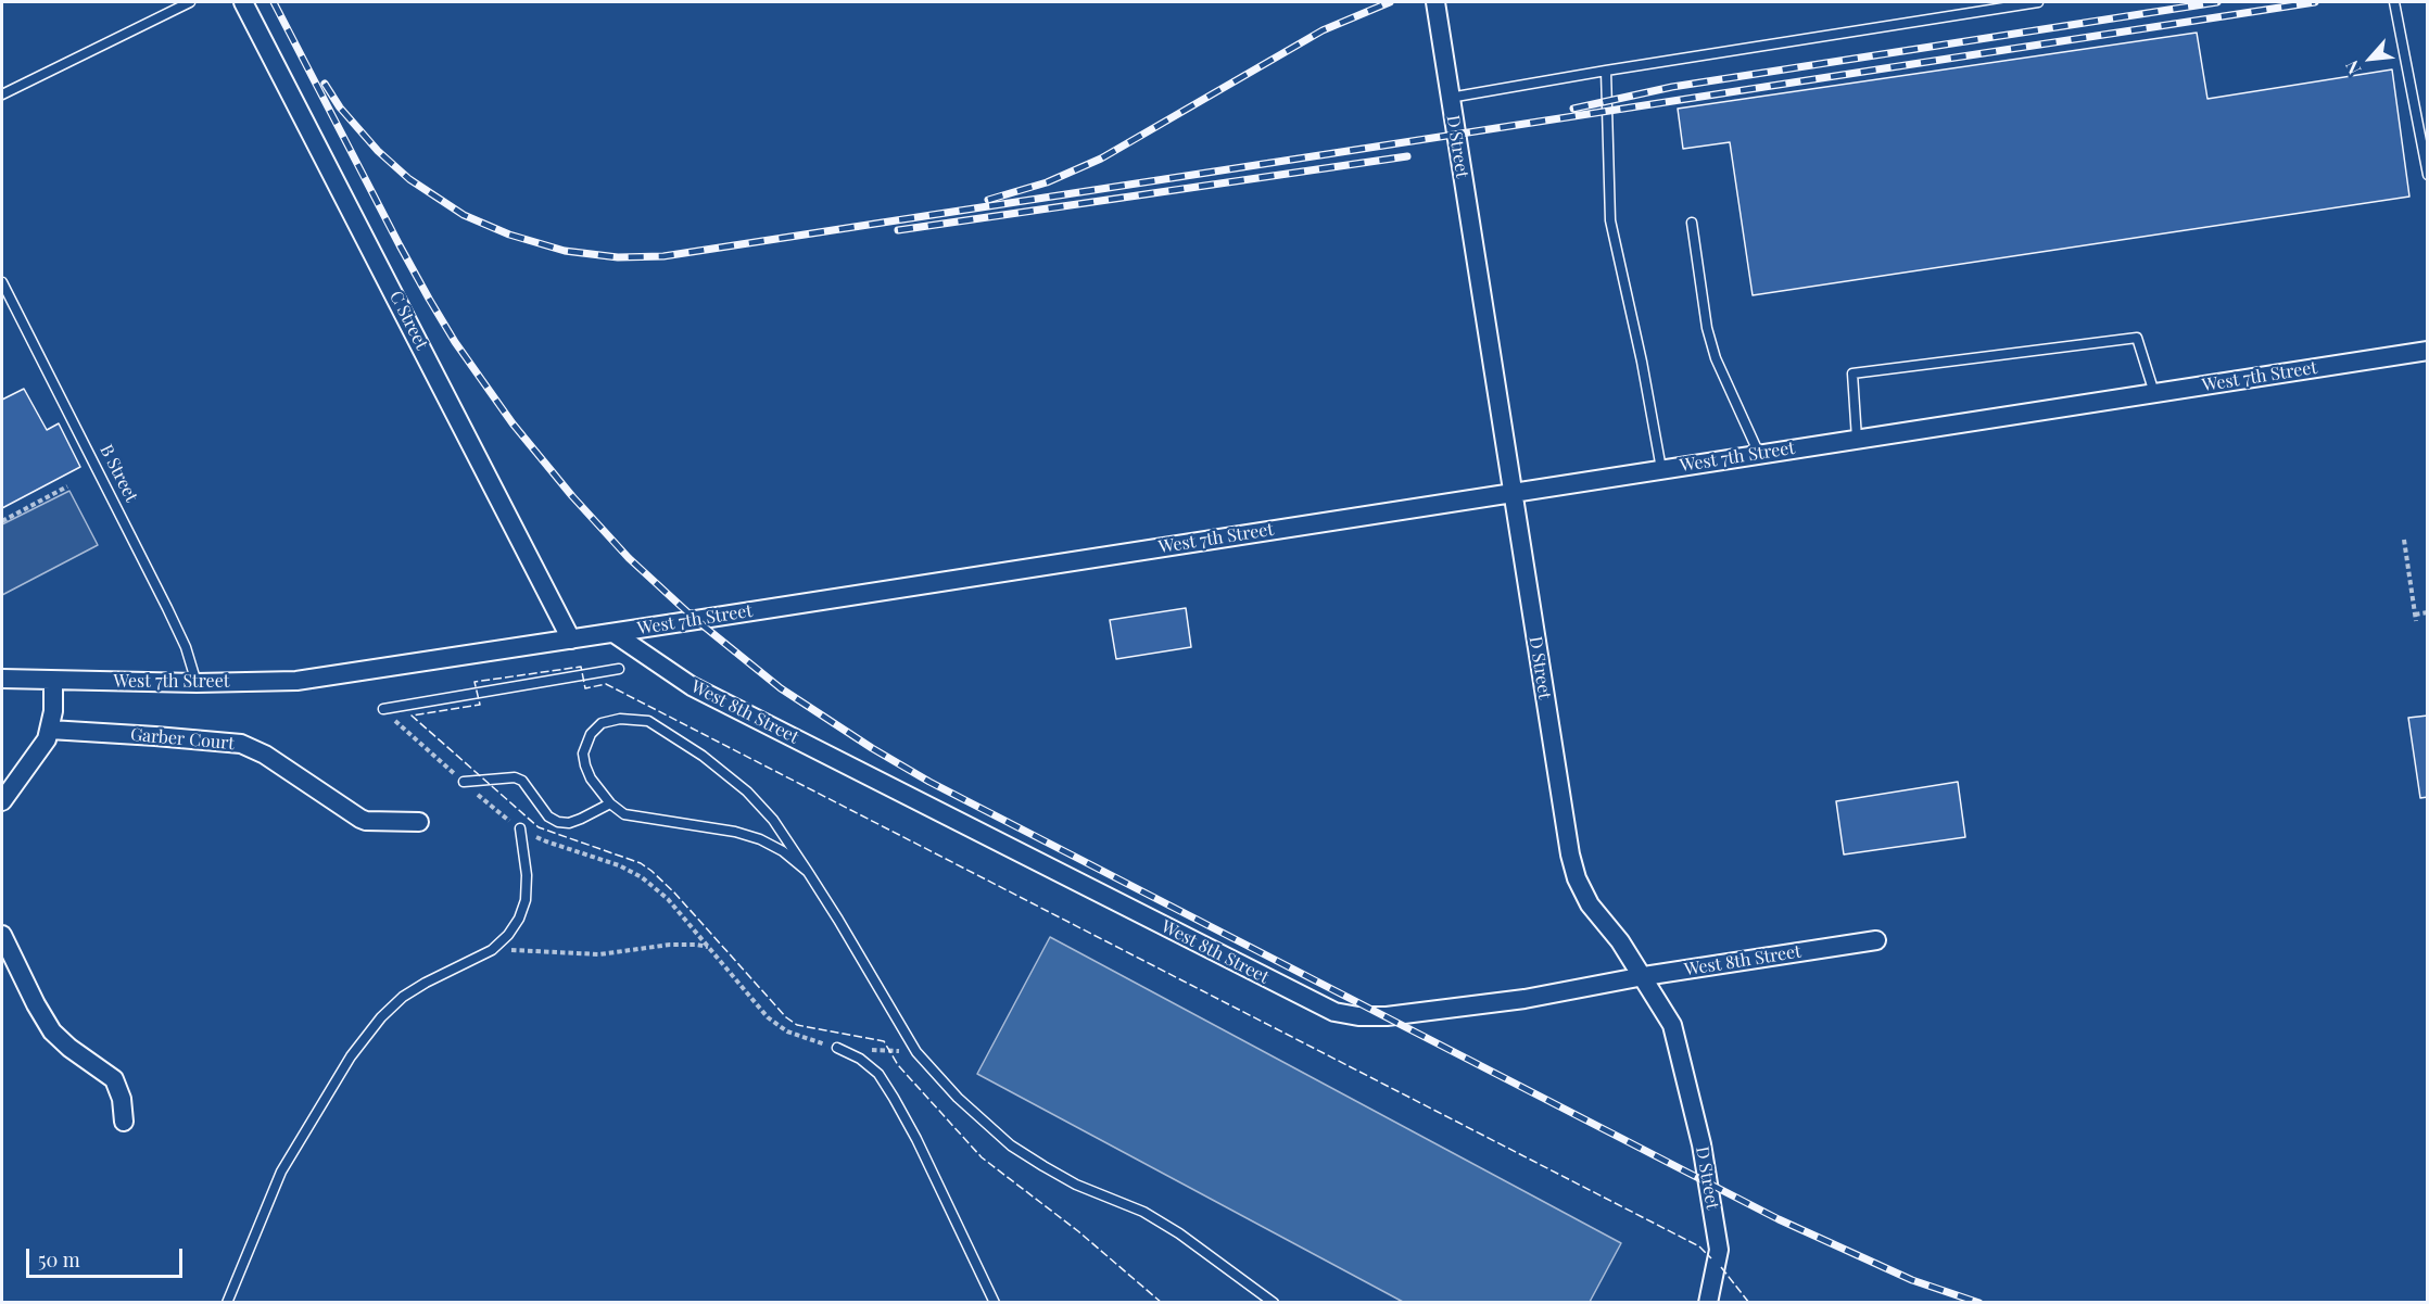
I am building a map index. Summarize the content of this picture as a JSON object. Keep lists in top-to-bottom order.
{
  "streets": {
    "street": [
      "D Street",
      "C Street",
      "West 7th Street",
      "West 8th Street",
      "Garber Court"
    ],
    "lane": ["B Street"]
  },
  "crossings": [
    ["D Street", "West 7th Street"],
    ["D Street", "West 8th Street"],
    ["C Street", "West 7th Street"],
    ["West 7th Street", "B Street"],
    ["West 7th Street", "West 8th Street"]
  ],
  "scale_bar": "50 m",
  "north": "bottom left"
}
